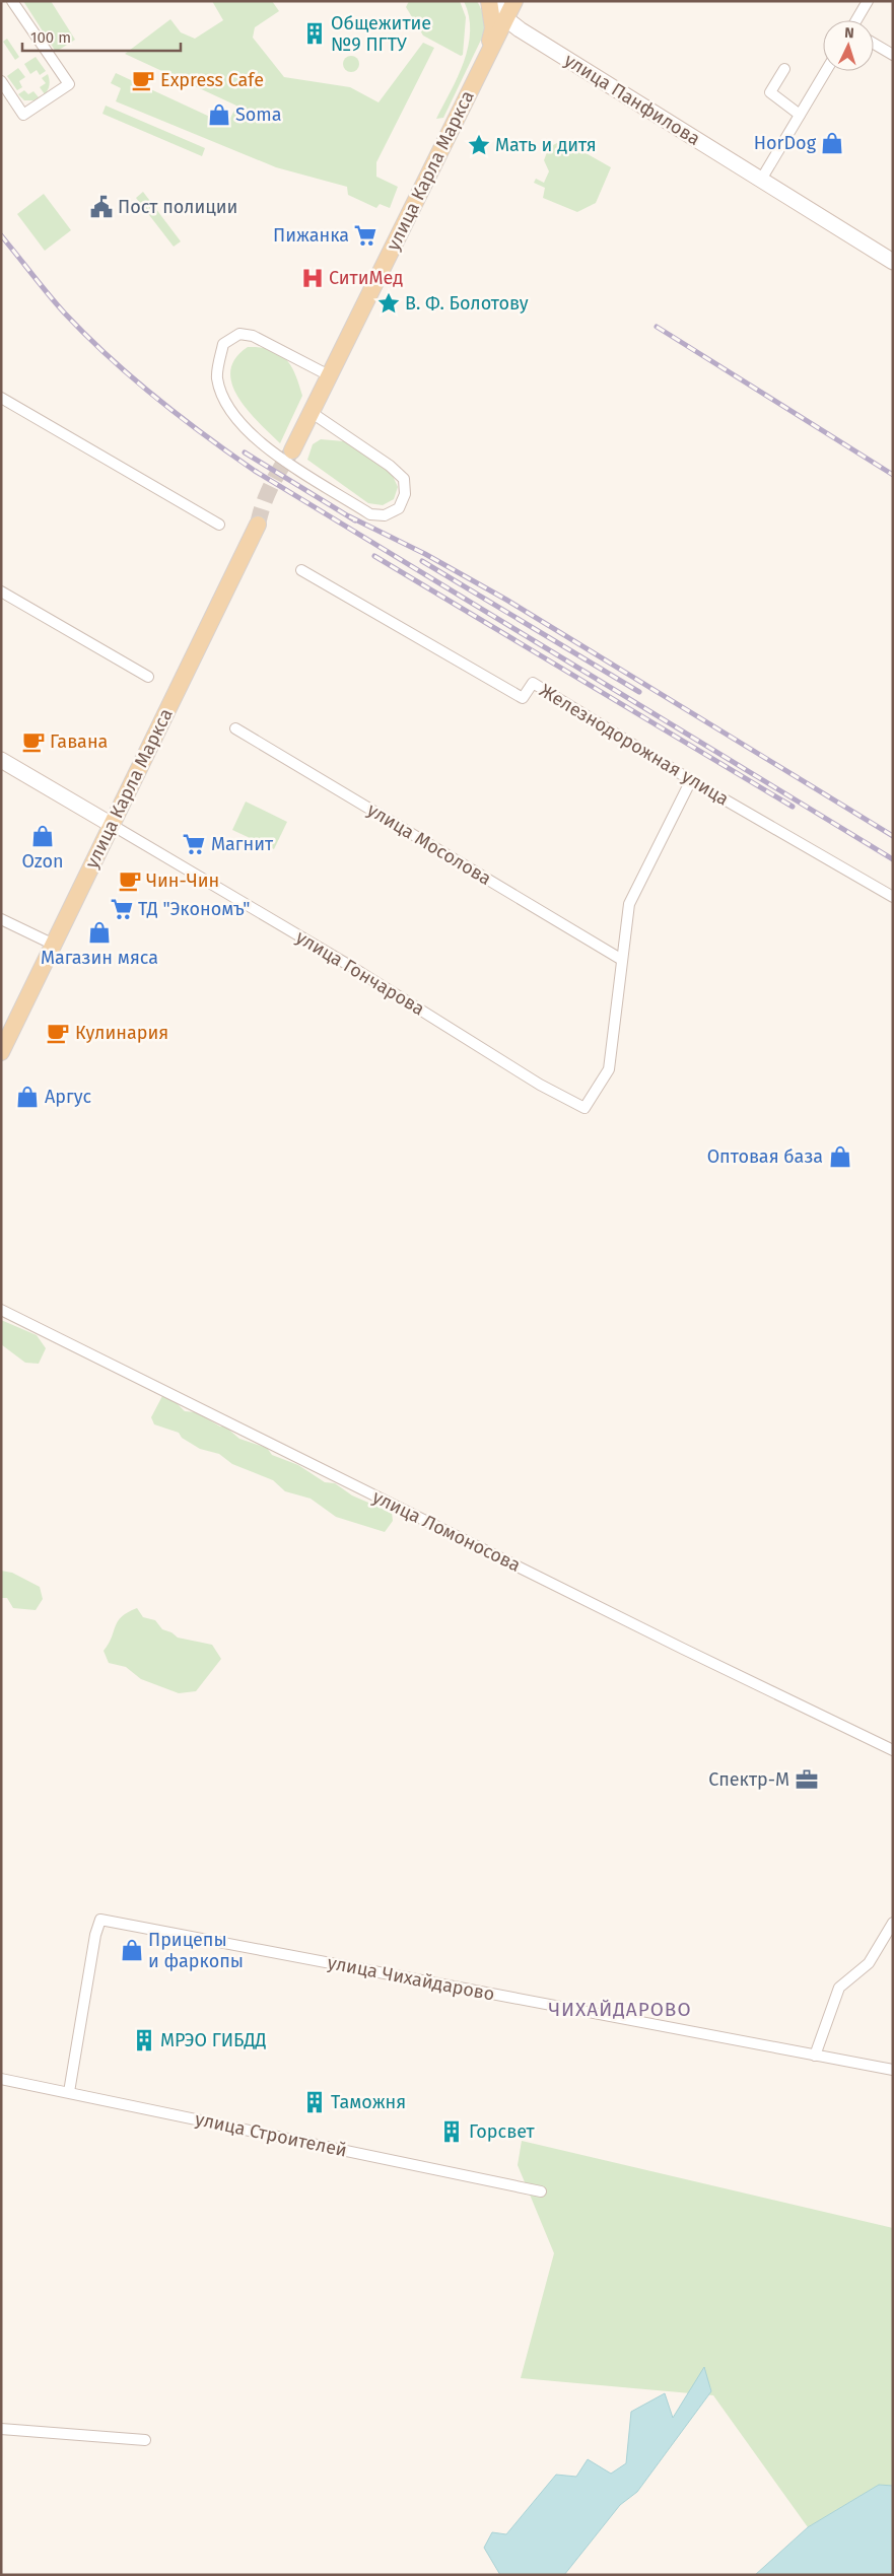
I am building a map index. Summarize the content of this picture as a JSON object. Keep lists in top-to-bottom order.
{
  "streets": {
    "main road": ["улица Панфилова", "улица Карла Маркса", "улица Гончарова"],
    "street": [
      "Железнодорожная улица",
      "улица Мосолова",
      "улица Ломоносова",
      "улица Чихайдарово",
      "улица Строителей"
    ]
  },
  "crossings": [
    ["улица Панфилова", "улица Карла Маркса"],
    ["улица Карла Маркса", "улица Гончарова"],
    ["улица Мосолова", "улица Гончарова"],
    ["улица Чихайдарово", "улица Строителей"]
  ],
  "districts": ["ЧИХАЙДАРОВО"],
  "places": {
    "building": [
      "Общежитие №9 ПГТУ",
      "МРЭО ГИБДД",
      "Таможня",
      "Горсвет"
    ],
    "cafe": [
      "Express Cafe",
      "Гавана",
      "Чин-Чин",
      "Кулинария"
    ],
    "shop": [
      "Soma",
      "HorDog",
      "Ozon",
      "Магазин мяса",
      "Аргус",
      "Оптовая база",
      "Прицепы и фаркопы"
    ],
    "place": ["Мать и дитя", "В. Ф. Болотову"],
    "public building": ["Пост полиции"],
    "supermarket": ["Пижанка", "Магнит", "ТД \"Экономъ\""],
    "hospital": ["СитиМед"],
    "office": ["Спектр-М"]
  },
  "scale_bar": "100 m",
  "north": "top"
}
